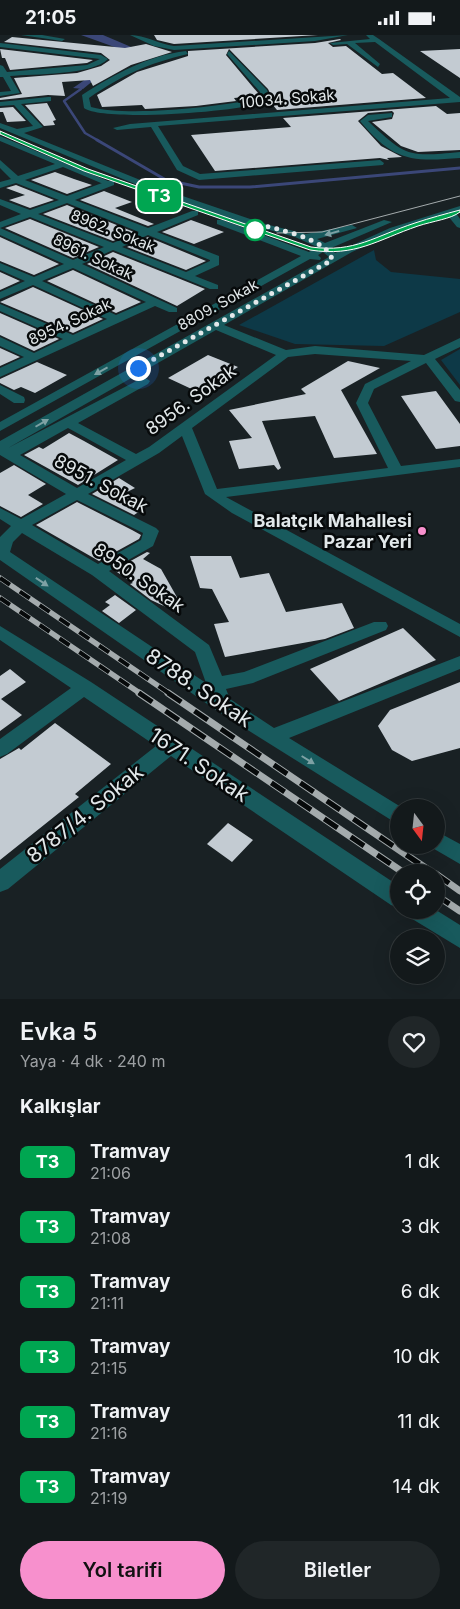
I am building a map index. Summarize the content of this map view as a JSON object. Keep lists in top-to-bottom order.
{
  "streets": {
    "street": [
      "10034. Sokak",
      "8962. Sokak",
      "8961. Sokak",
      "8809. Sokak",
      "8954. Sokak",
      "8956. Sokak",
      "8951. Sokak",
      "8950. Sokak",
      "8788. Sokak",
      "1671. Sokak",
      "8787/4. Sokak"
    ]
  },
  "crossings": [
    ["8961. Sokak", "8954. Sokak"],
    ["8809. Sokak", "8951. Sokak"],
    ["8956. Sokak", "8951. Sokak"],
    ["8956. Sokak", "8950. Sokak"],
    ["8956. Sokak", "8788. Sokak"],
    ["8951. Sokak", "8950. Sokak"],
    ["8950. Sokak", "8788. Sokak"],
    ["1671. Sokak", "8787/4. Sokak"]
  ],
  "one_way": ["8788. Sokak"],
  "places": ["Balatçık Mahallesi Pazar Yeri"],
  "lines": ["tram line T3"],
  "north": "bottom",
  "page": {
    "status": "21:05",
    "on_map": "T3",
    "heading": [
      ["Evka 5", "Yaya · 4 dk · 240 m"],
      "Kalkışlar"
    ],
    "list": [
      {
        "mark": "T3",
        "name": "Tramvay",
        "note": "21:06",
        "value": "1 dk"
      },
      {
        "mark": "T3",
        "name": "Tramvay",
        "note": "21:08",
        "value": "3 dk"
      },
      {
        "mark": "T3",
        "name": "Tramvay",
        "note": "21:11",
        "value": "6 dk"
      },
      {
        "mark": "T3",
        "name": "Tramvay",
        "note": "21:15",
        "value": "10 dk"
      },
      {
        "mark": "T3",
        "name": "Tramvay",
        "note": "21:16",
        "value": "11 dk"
      },
      {
        "mark": "T3",
        "name": "Tramvay",
        "note": "21:19",
        "value": "14 dk"
      }
    ],
    "buttons": ["Yol tarifi", "Biletler"]
  }
}
